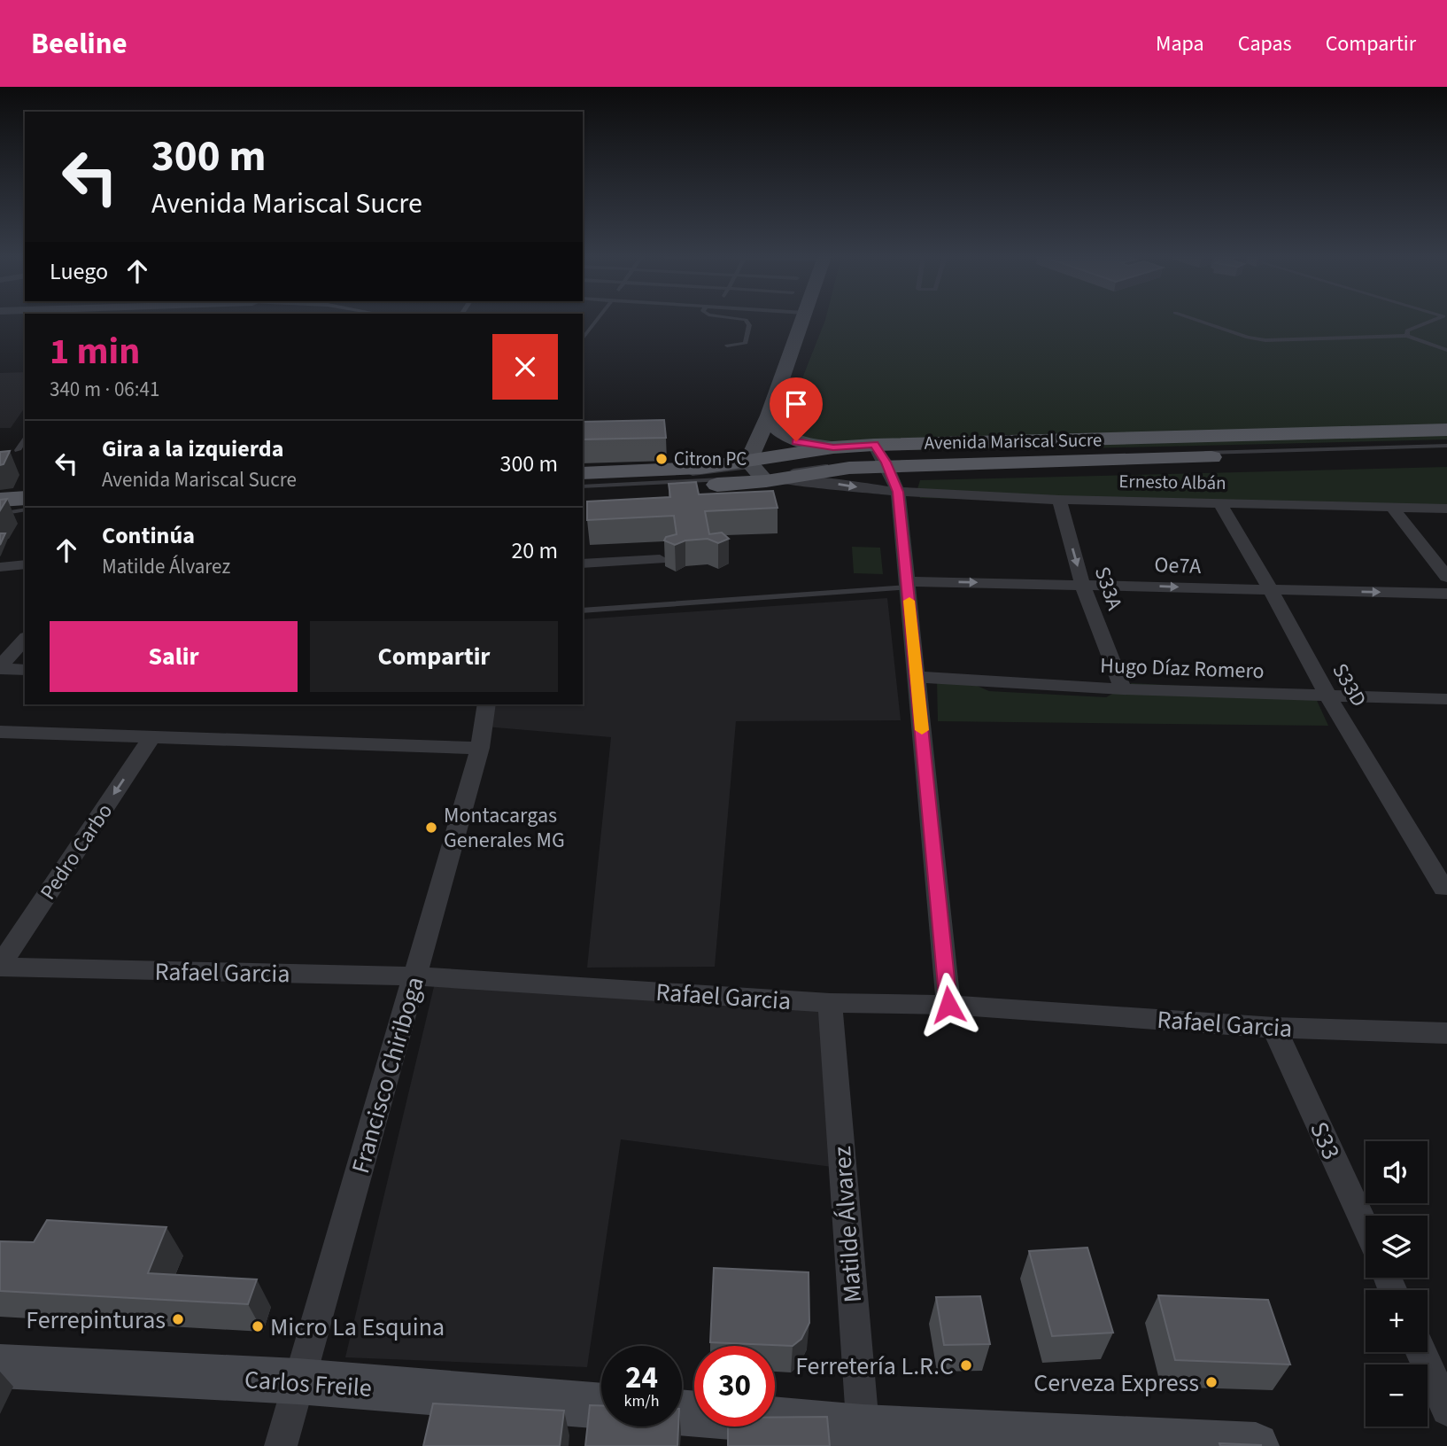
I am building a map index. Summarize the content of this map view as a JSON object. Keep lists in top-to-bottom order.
{
  "streets": {
    "main road": ["Avenida Mariscal Sucre"],
    "street": [
      "Ernesto Albán",
      "Oe7A",
      "S33A",
      "Hugo Díaz Romero",
      "S33D",
      "Pedro Carbo",
      "Rafael Garcia",
      "Francisco Chiriboga",
      "S33",
      "Matilde Álvarez",
      "Carlos Freile"
    ]
  },
  "crossings": [
    ["Avenida Mariscal Sucre", "Ernesto Albán"],
    ["Ernesto Albán", "S33A"],
    ["Ernesto Albán", "S33D"],
    ["Oe7A", "S33A"],
    ["Oe7A", "S33D"],
    ["S33A", "Hugo Díaz Romero"],
    ["Hugo Díaz Romero", "S33D"],
    ["Pedro Carbo", "Rafael Garcia"],
    ["Rafael Garcia", "Francisco Chiriboga"],
    ["Rafael Garcia", "S33"],
    ["Rafael Garcia", "Matilde Álvarez"],
    ["Francisco Chiriboga", "Carlos Freile"]
  ],
  "one_way": ["Oe7A", "Pedro Carbo"],
  "places": [
    "Citron PC",
    "Montacargas Generales MG",
    "Ferrepinturas",
    "Micro La Esquina",
    "Ferretería L.R.C",
    "Cerveza Express"
  ],
  "page": {
    "header": "Beeline",
    "nav": ["Mapa", "Capas", "Compartir"],
    "turn": ["300 m", "Avenida Mariscal Sucre"],
    "then": "Luego",
    "heading": ["1 min", "340 m · 06:41"],
    "list": [
      {
        "name": "Gira a la izquierda",
        "note": "Avenida Mariscal Sucre",
        "value": "300 m"
      },
      {
        "name": "Continúa",
        "note": "Matilde Álvarez",
        "value": "20 m"
      }
    ],
    "buttons": ["Salir", "Compartir"],
    "map_buttons": ["+", "−"],
    "speed": "24 km/h",
    "limit": "30"
  }
}
